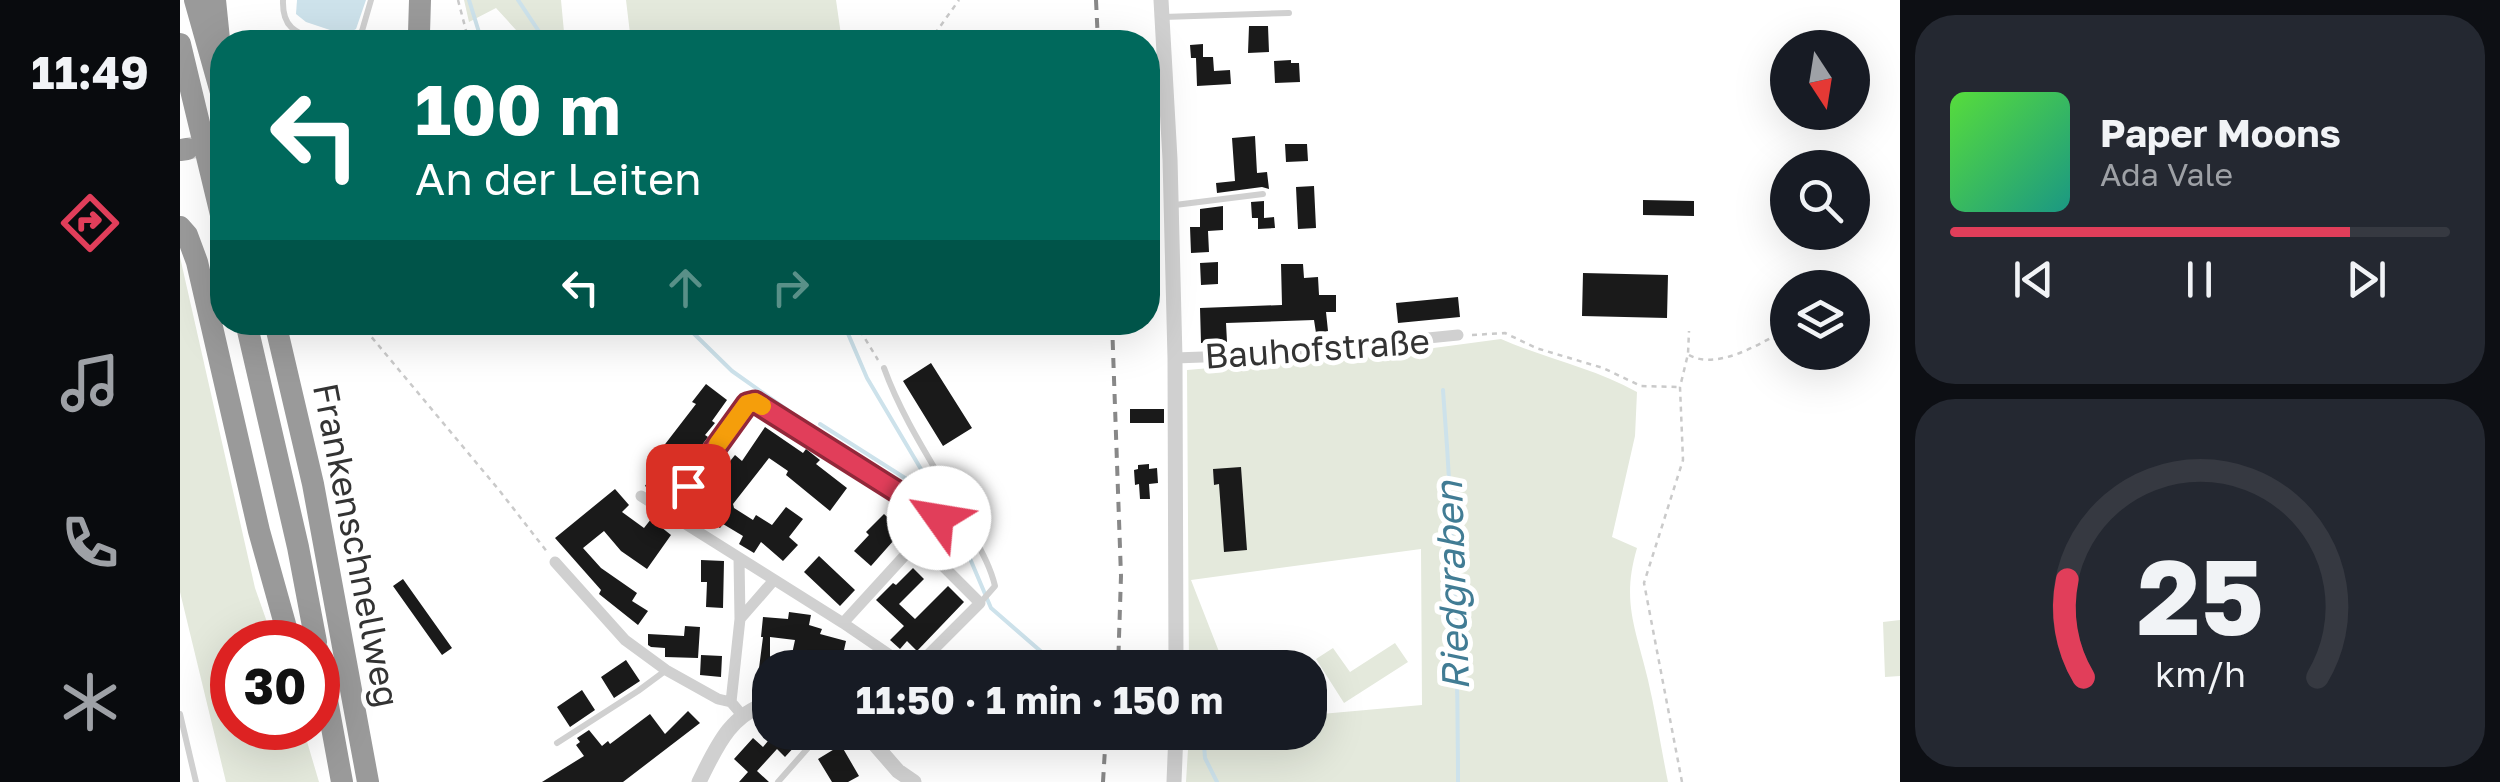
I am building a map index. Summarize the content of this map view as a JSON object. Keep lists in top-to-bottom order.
{
  "streets": {
    "highway": ["Frankenschnellweg"],
    "street": ["Bauhofstraße"]
  },
  "water": ["Riedgraben"],
  "north": "bottom",
  "page": {
    "tabs": "11:49",
    "turn": ["100 m", "An der Leiten"],
    "song": ["Paper Moons", "Ada Vale"],
    "limit": "30",
    "trip": "11:50 · 1 min · 150 m",
    "gauge": ["25", "km/h"]
  }
}
